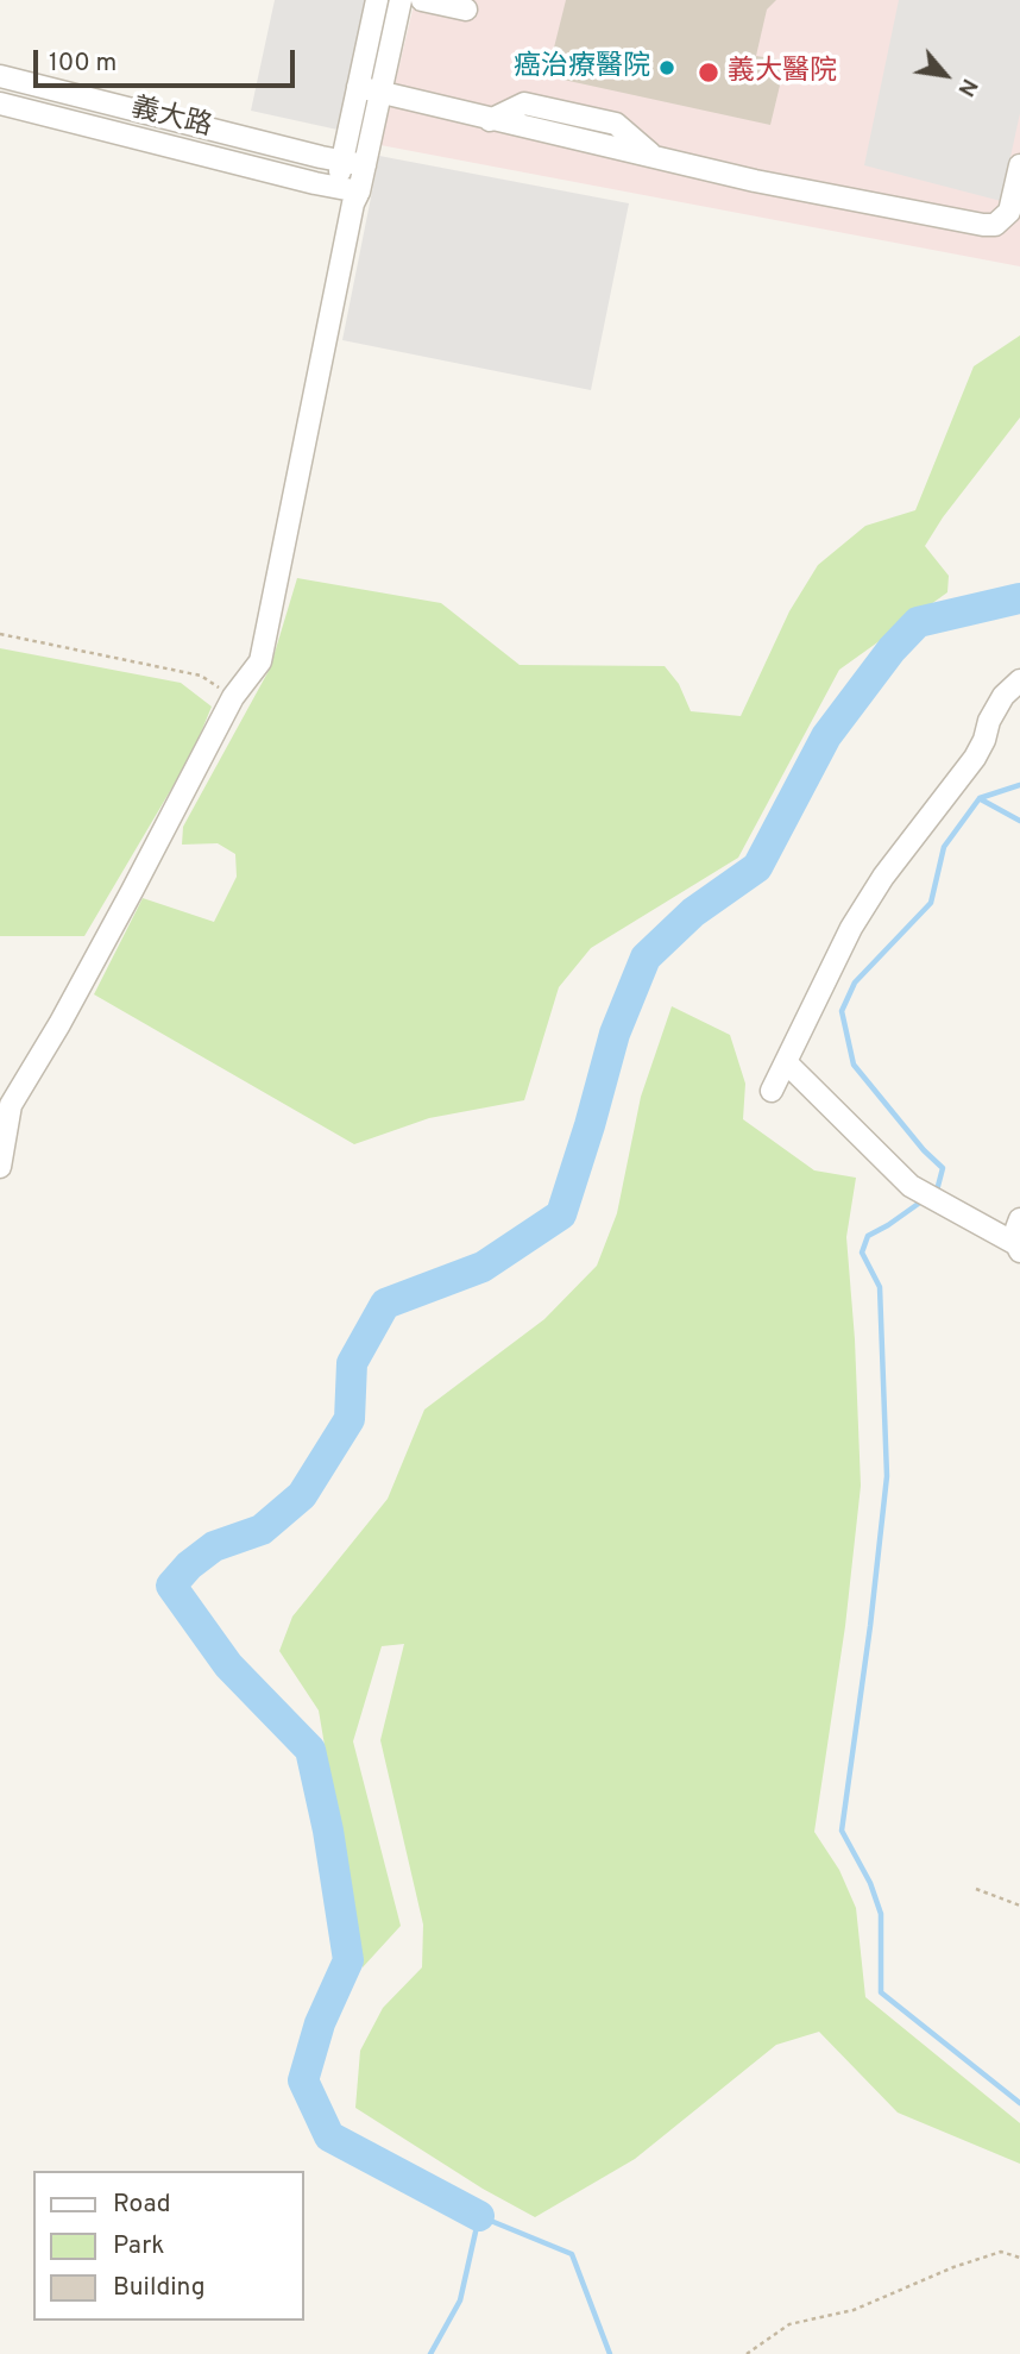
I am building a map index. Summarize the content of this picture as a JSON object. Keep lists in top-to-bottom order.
{
  "streets": {
    "street": ["義大路"]
  },
  "places": ["癌治療醫院", "義大醫院"],
  "legend": ["Road", "Park", "Building"],
  "scale_bar": "100 m",
  "north": "bottom right"
}
